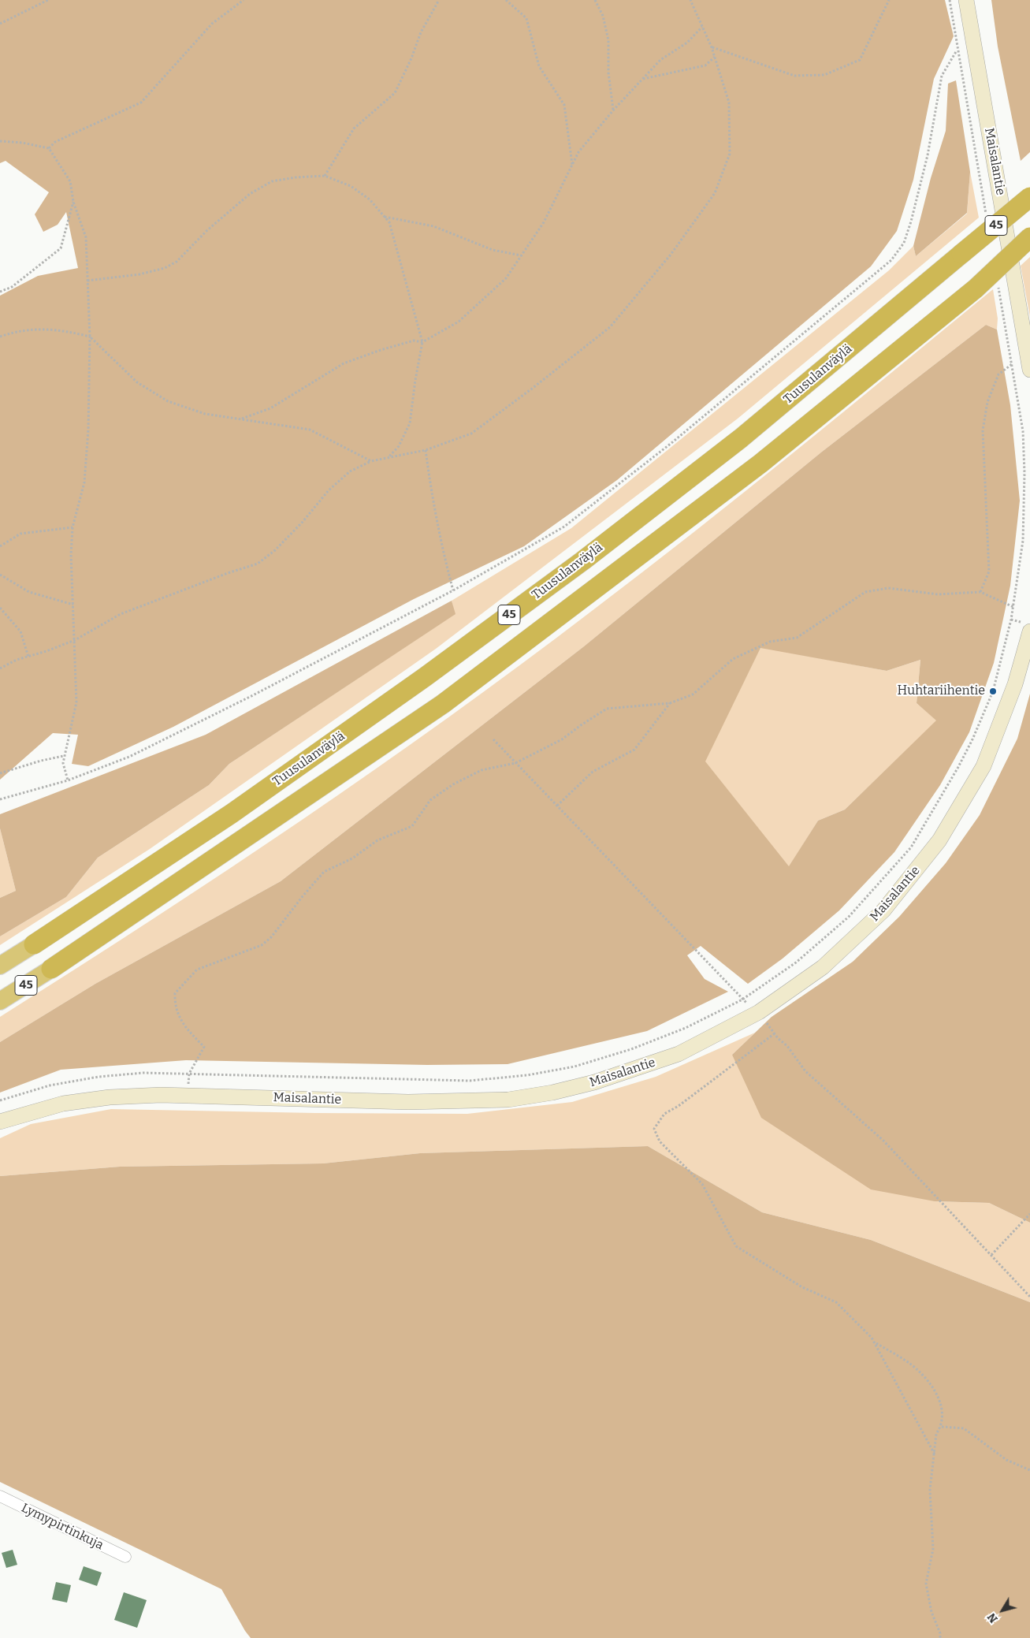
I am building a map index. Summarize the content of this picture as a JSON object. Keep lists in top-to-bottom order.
{
  "streets": {
    "highway": ["45", "Tuusulanväylä"],
    "main road": ["Maisalantie"],
    "street": ["Lymypirtinkuja"]
  },
  "places": ["Huhtariihentie"],
  "north": "bottom left"
}
